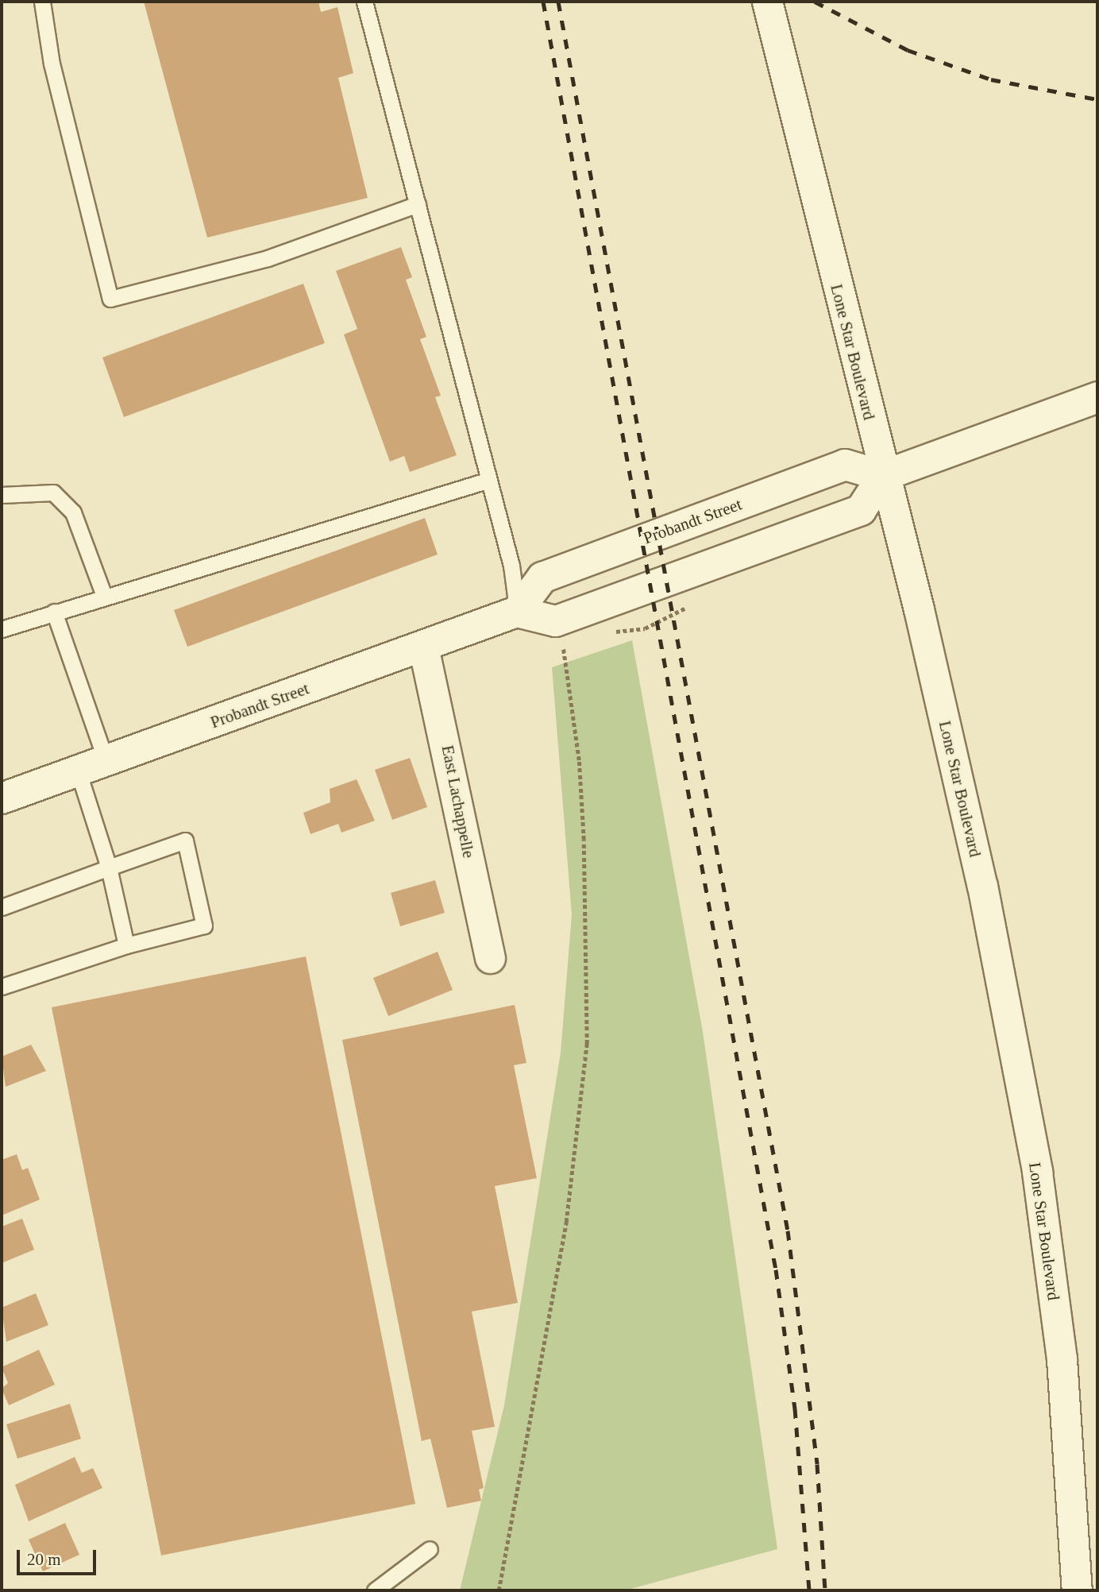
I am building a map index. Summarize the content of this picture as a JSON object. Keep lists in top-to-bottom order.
{
  "streets": {
    "main road": ["Probandt Street"],
    "street": ["Lone Star Boulevard", "East Lachappelle"]
  },
  "crossings": [
    ["Lone Star Boulevard", "Probandt Street"],
    ["Probandt Street", "East Lachappelle"]
  ],
  "scale_bar": "20 m"
}
